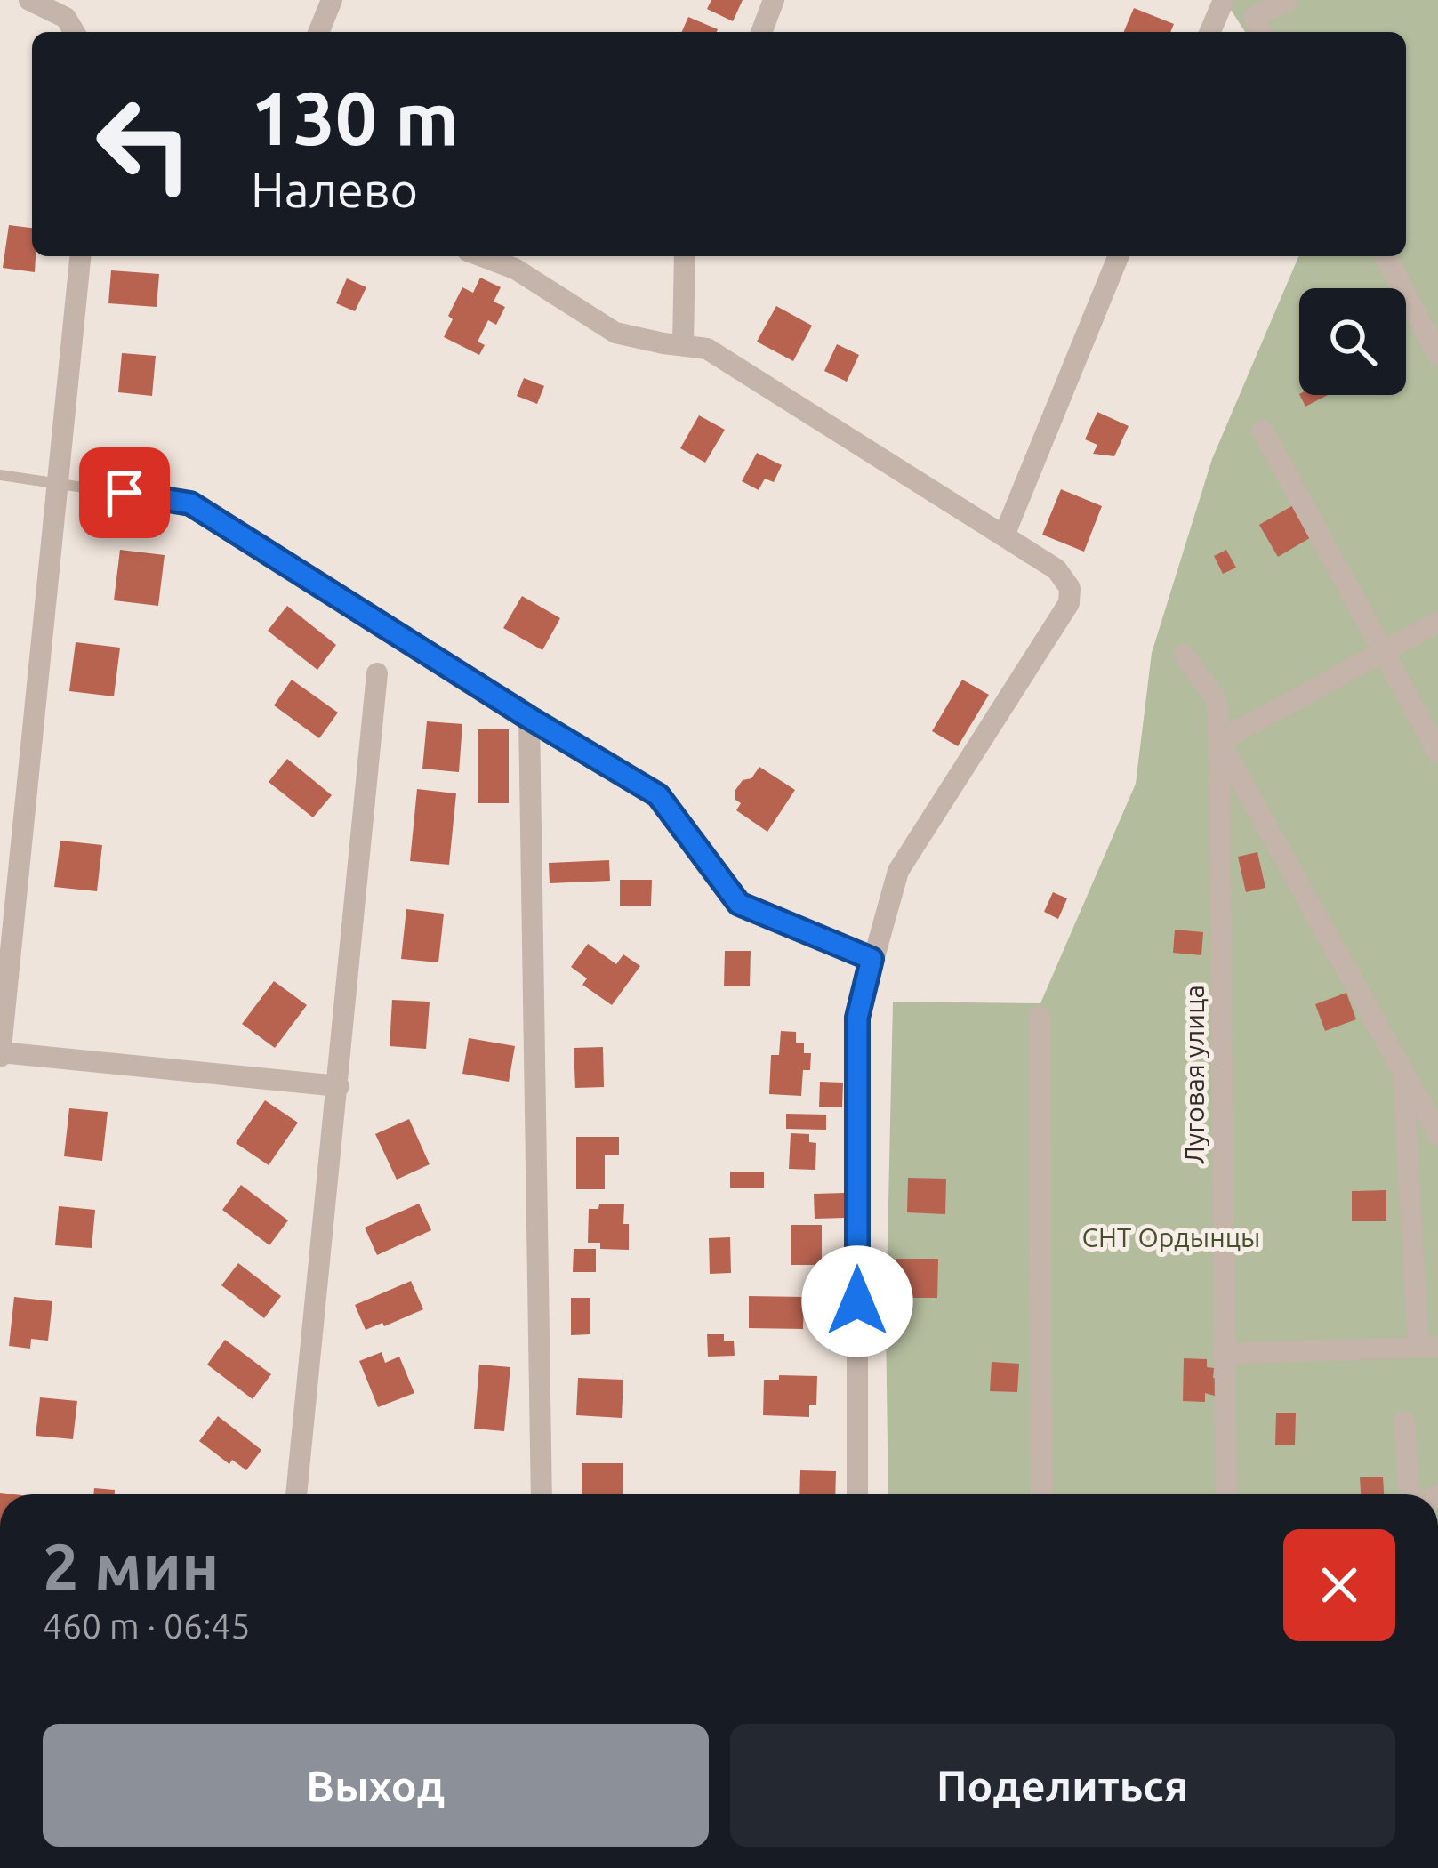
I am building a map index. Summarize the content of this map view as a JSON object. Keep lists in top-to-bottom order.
{
  "streets": {
    "street": ["Луговая улица"]
  },
  "parks": ["СНТ Ордынцы"],
  "page": {
    "turn": ["130 m", "Налево"],
    "heading": ["2 мин", "460 m · 06:45"],
    "buttons": ["Выход", "Поделиться"]
  }
}
